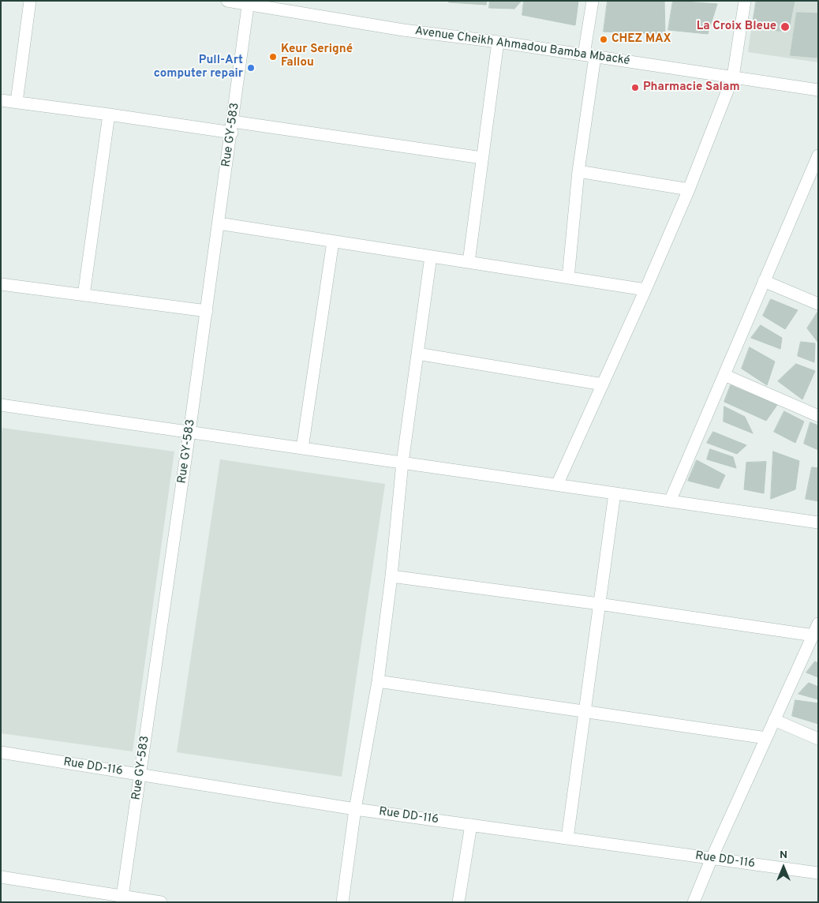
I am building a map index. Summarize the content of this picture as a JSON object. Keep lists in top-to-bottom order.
{
  "streets": {
    "street": ["Avenue Cheikh Ahmadou Bamba Mbacké", "Rue GY-583", "Rue DD-116"]
  },
  "crossings": [
    ["Avenue Cheikh Ahmadou Bamba Mbacké", "Rue GY-583"],
    ["Rue GY-583", "Rue DD-116"]
  ],
  "places": [
    "La Croix Bleue",
    "CHEZ MAX",
    "Keur Serigné Fallou",
    "Pull-Art computer repair",
    "Pharmacie Salam"
  ],
  "north": "top"
}
